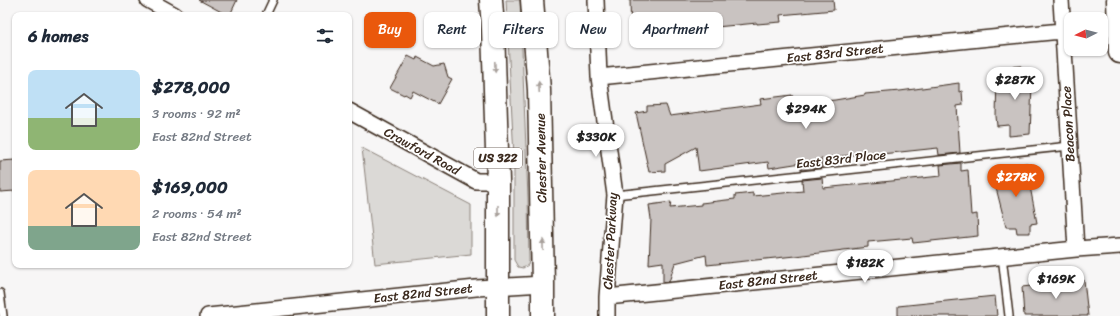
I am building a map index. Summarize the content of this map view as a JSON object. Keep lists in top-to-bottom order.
{
  "streets": {
    "main road": ["US 322", "Chester Avenue"],
    "street": [
      "East 83rd Street",
      "Beacon Place",
      "Crawford Road",
      "Chester Parkway",
      "East 82nd Street"
    ],
    "lane": ["East 83rd Place"]
  },
  "crossings": [
    ["East 83rd Street", "Chester Parkway"],
    ["Beacon Place", "East 83rd Place"],
    ["Beacon Place", "East 82nd Street"],
    ["Crawford Road", "US 322"],
    ["US 322", "East 82nd Street"],
    ["Chester Avenue", "East 82nd Street"],
    ["East 83rd Place", "Chester Parkway"],
    ["Chester Parkway", "East 82nd Street"]
  ],
  "north": "left",
  "page": {
    "chip": [
      "Buy",
      "Rent",
      "Filters",
      "New",
      "Apartment"
    ],
    "heading": "6 homes",
    "list": [
      {
        "name": "$278,000",
        "note": "3 rooms · 92 m² · East 82nd Street"
      },
      {
        "name": "$169,000",
        "note": "2 rooms · 54 m² · East 82nd Street"
      }
    ],
    "price": [
      "$287K",
      "$294K",
      "$330K",
      "$278K",
      "$182K",
      "$169K"
    ]
  }
}
